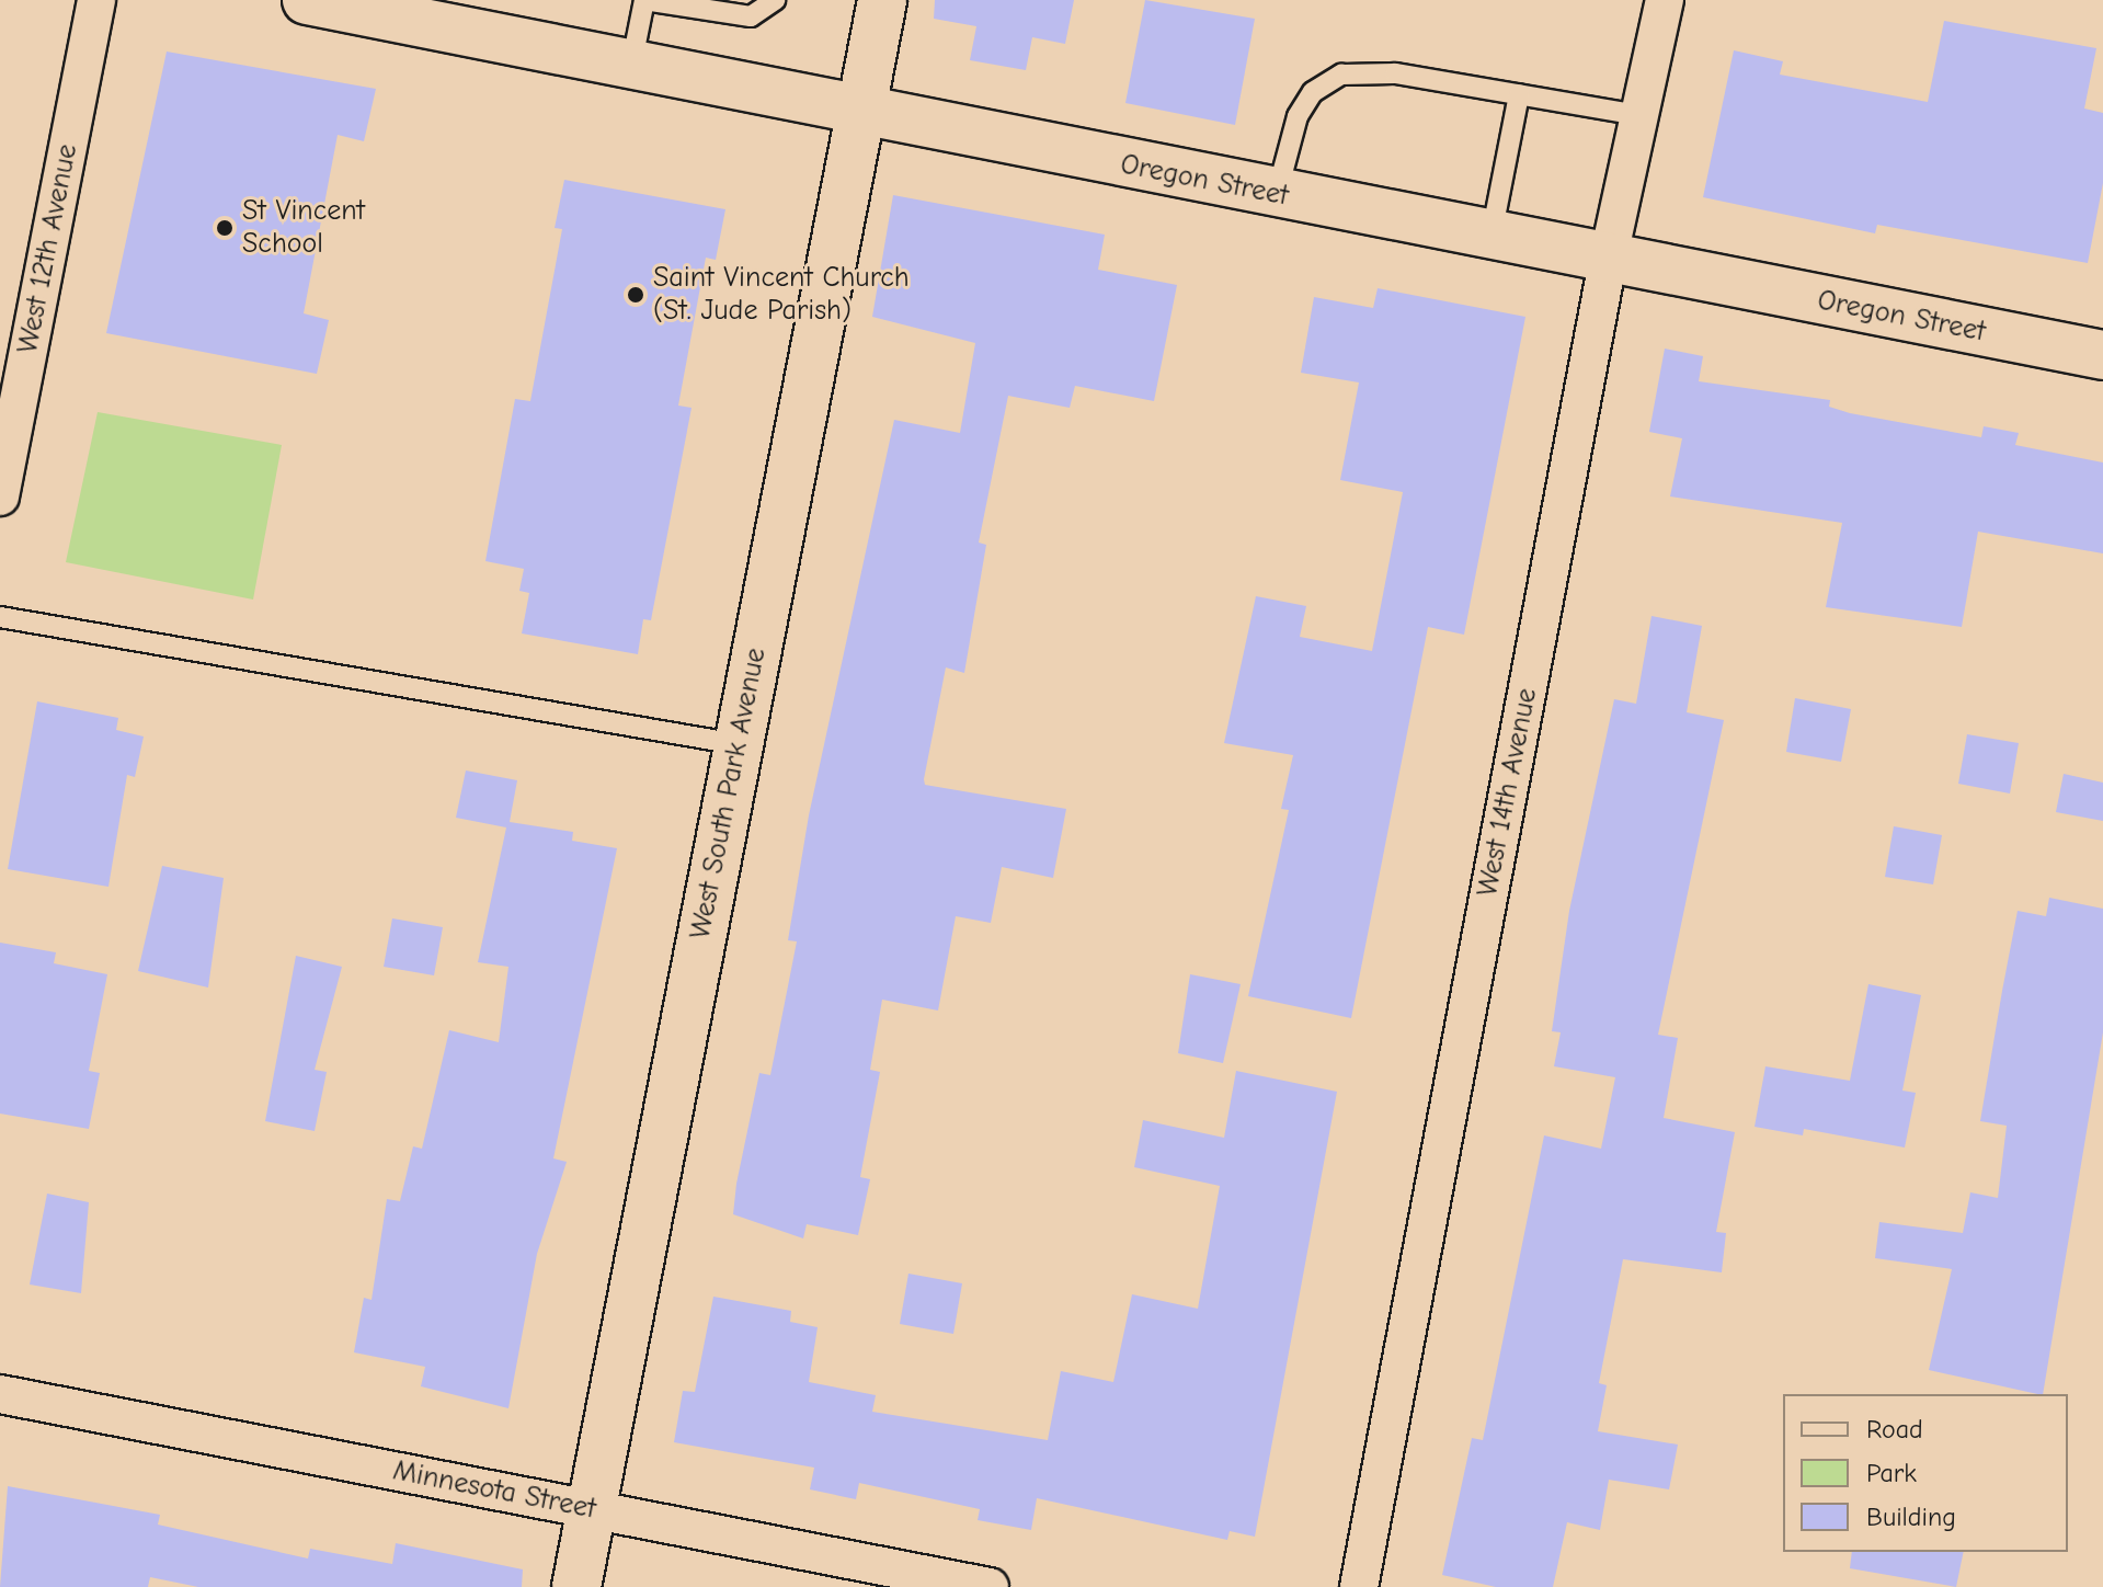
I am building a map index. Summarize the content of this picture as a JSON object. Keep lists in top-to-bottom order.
{
  "streets": {
    "main road": ["Oregon Street", "West South Park Avenue"],
    "street": ["West 12th Avenue", "West 14th Avenue", "Minnesota Street"]
  },
  "crossings": [
    ["Oregon Street", "West 14th Avenue"],
    ["Oregon Street", "West South Park Avenue"],
    ["West South Park Avenue", "Minnesota Street"]
  ],
  "places": ["St Vincent School", "Saint Vincent Church (St. Jude Parish)"],
  "legend": ["Road", "Park", "Building"]
}
